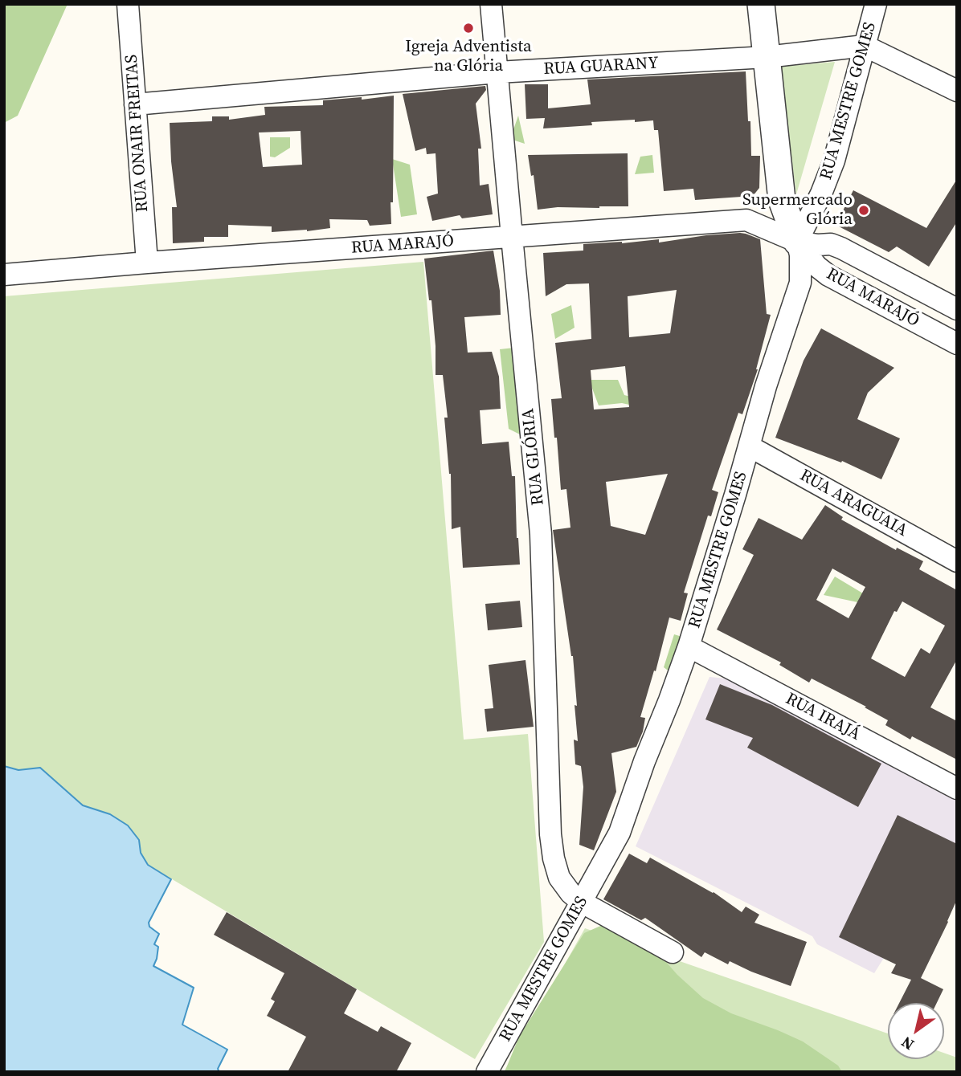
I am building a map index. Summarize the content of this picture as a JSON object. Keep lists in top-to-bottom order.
{
  "streets": {
    "street": [
      "RUA GUARANY",
      "RUA MESTRE GOMES",
      "RUA ONAIR FREITAS",
      "RUA MARAJÓ",
      "RUA GLÓRIA",
      "RUA ARAGUAIA",
      "RUA IRAJÁ"
    ]
  },
  "crossings": [
    ["RUA GUARANY", "RUA MESTRE GOMES"],
    ["RUA GUARANY", "RUA ONAIR FREITAS"],
    ["RUA GUARANY", "RUA GLÓRIA"],
    ["RUA MESTRE GOMES", "RUA MARAJÓ"],
    ["RUA MESTRE GOMES", "RUA GLÓRIA"],
    ["RUA MESTRE GOMES", "RUA ARAGUAIA"],
    ["RUA MESTRE GOMES", "RUA IRAJÁ"],
    ["RUA ONAIR FREITAS", "RUA MARAJÓ"],
    ["RUA MARAJÓ", "RUA GLÓRIA"]
  ],
  "places": ["Igreja Adventista na Glória", "Supermercado Glória"],
  "north": "bottom left"
}
